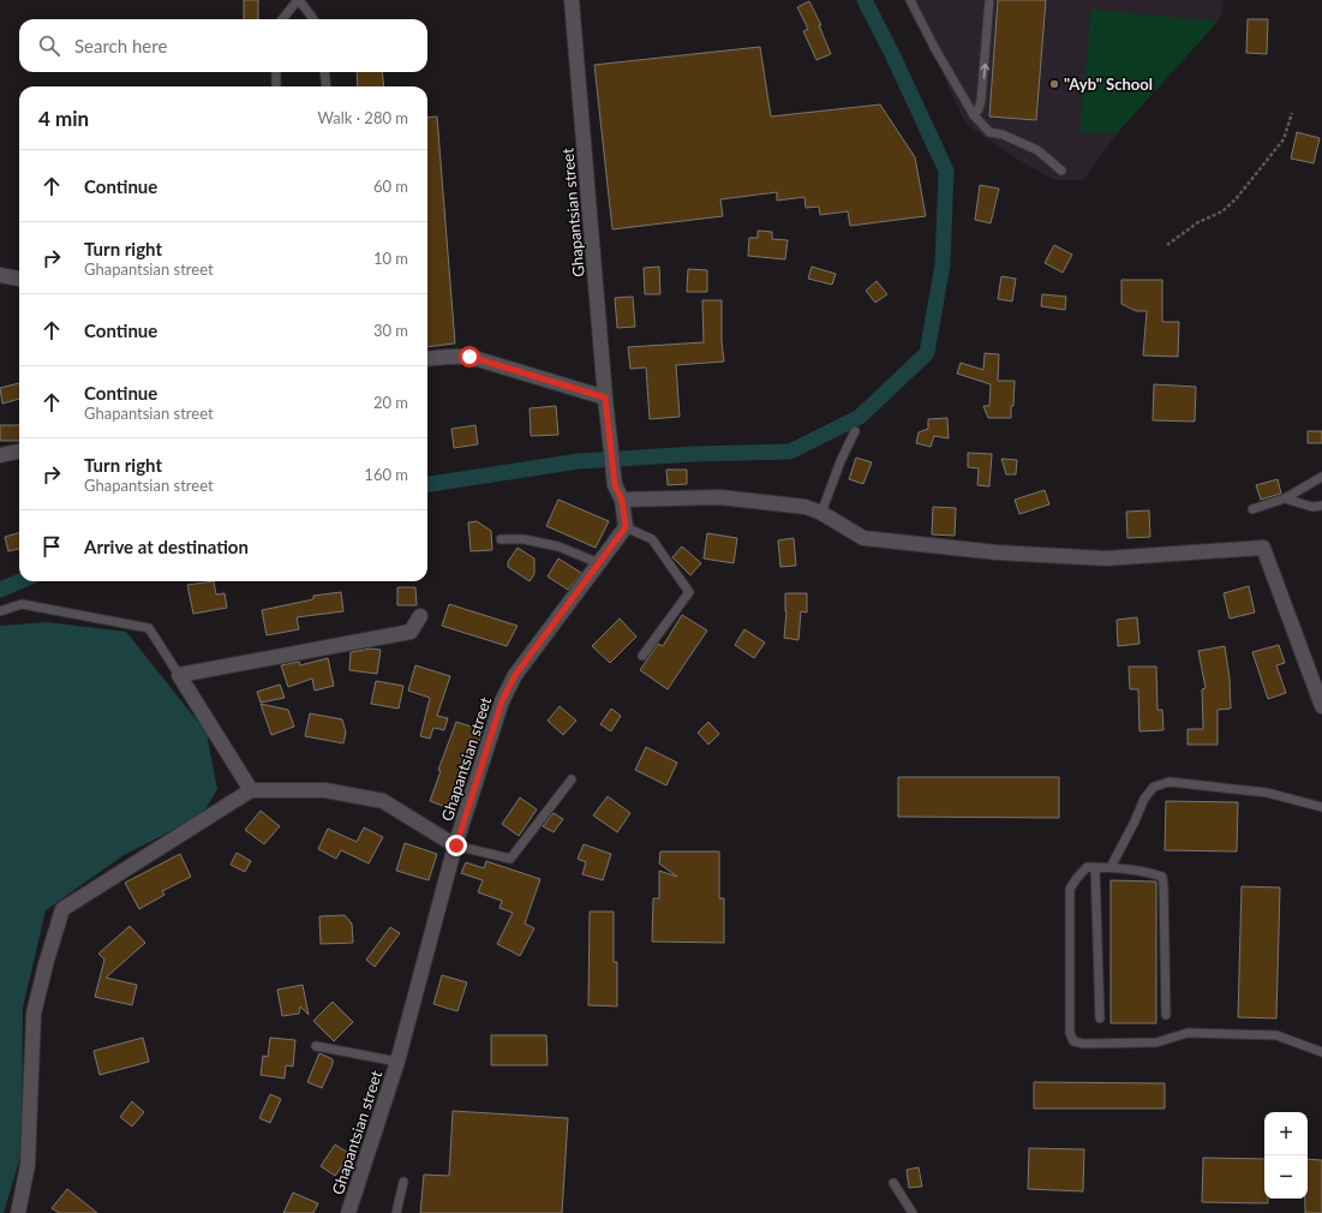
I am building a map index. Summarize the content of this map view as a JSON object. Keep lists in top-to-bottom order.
{
  "streets": {
    "street": ["Ghapantsian street"]
  },
  "places": ["\"Ayb\" School"],
  "page": {
    "search": "Search here",
    "heading": ["4 min", "Walk · 280 m"],
    "list": [
      ["Continue", "60 m"],
      ["Turn right", "Ghapantsian street", "10 m"],
      ["Continue", "30 m"],
      ["Continue", "Ghapantsian street", "20 m"],
      ["Turn right", "Ghapantsian street", "160 m"],
      "Arrive at destination"
    ],
    "map_buttons": ["+", "−"]
  }
}
